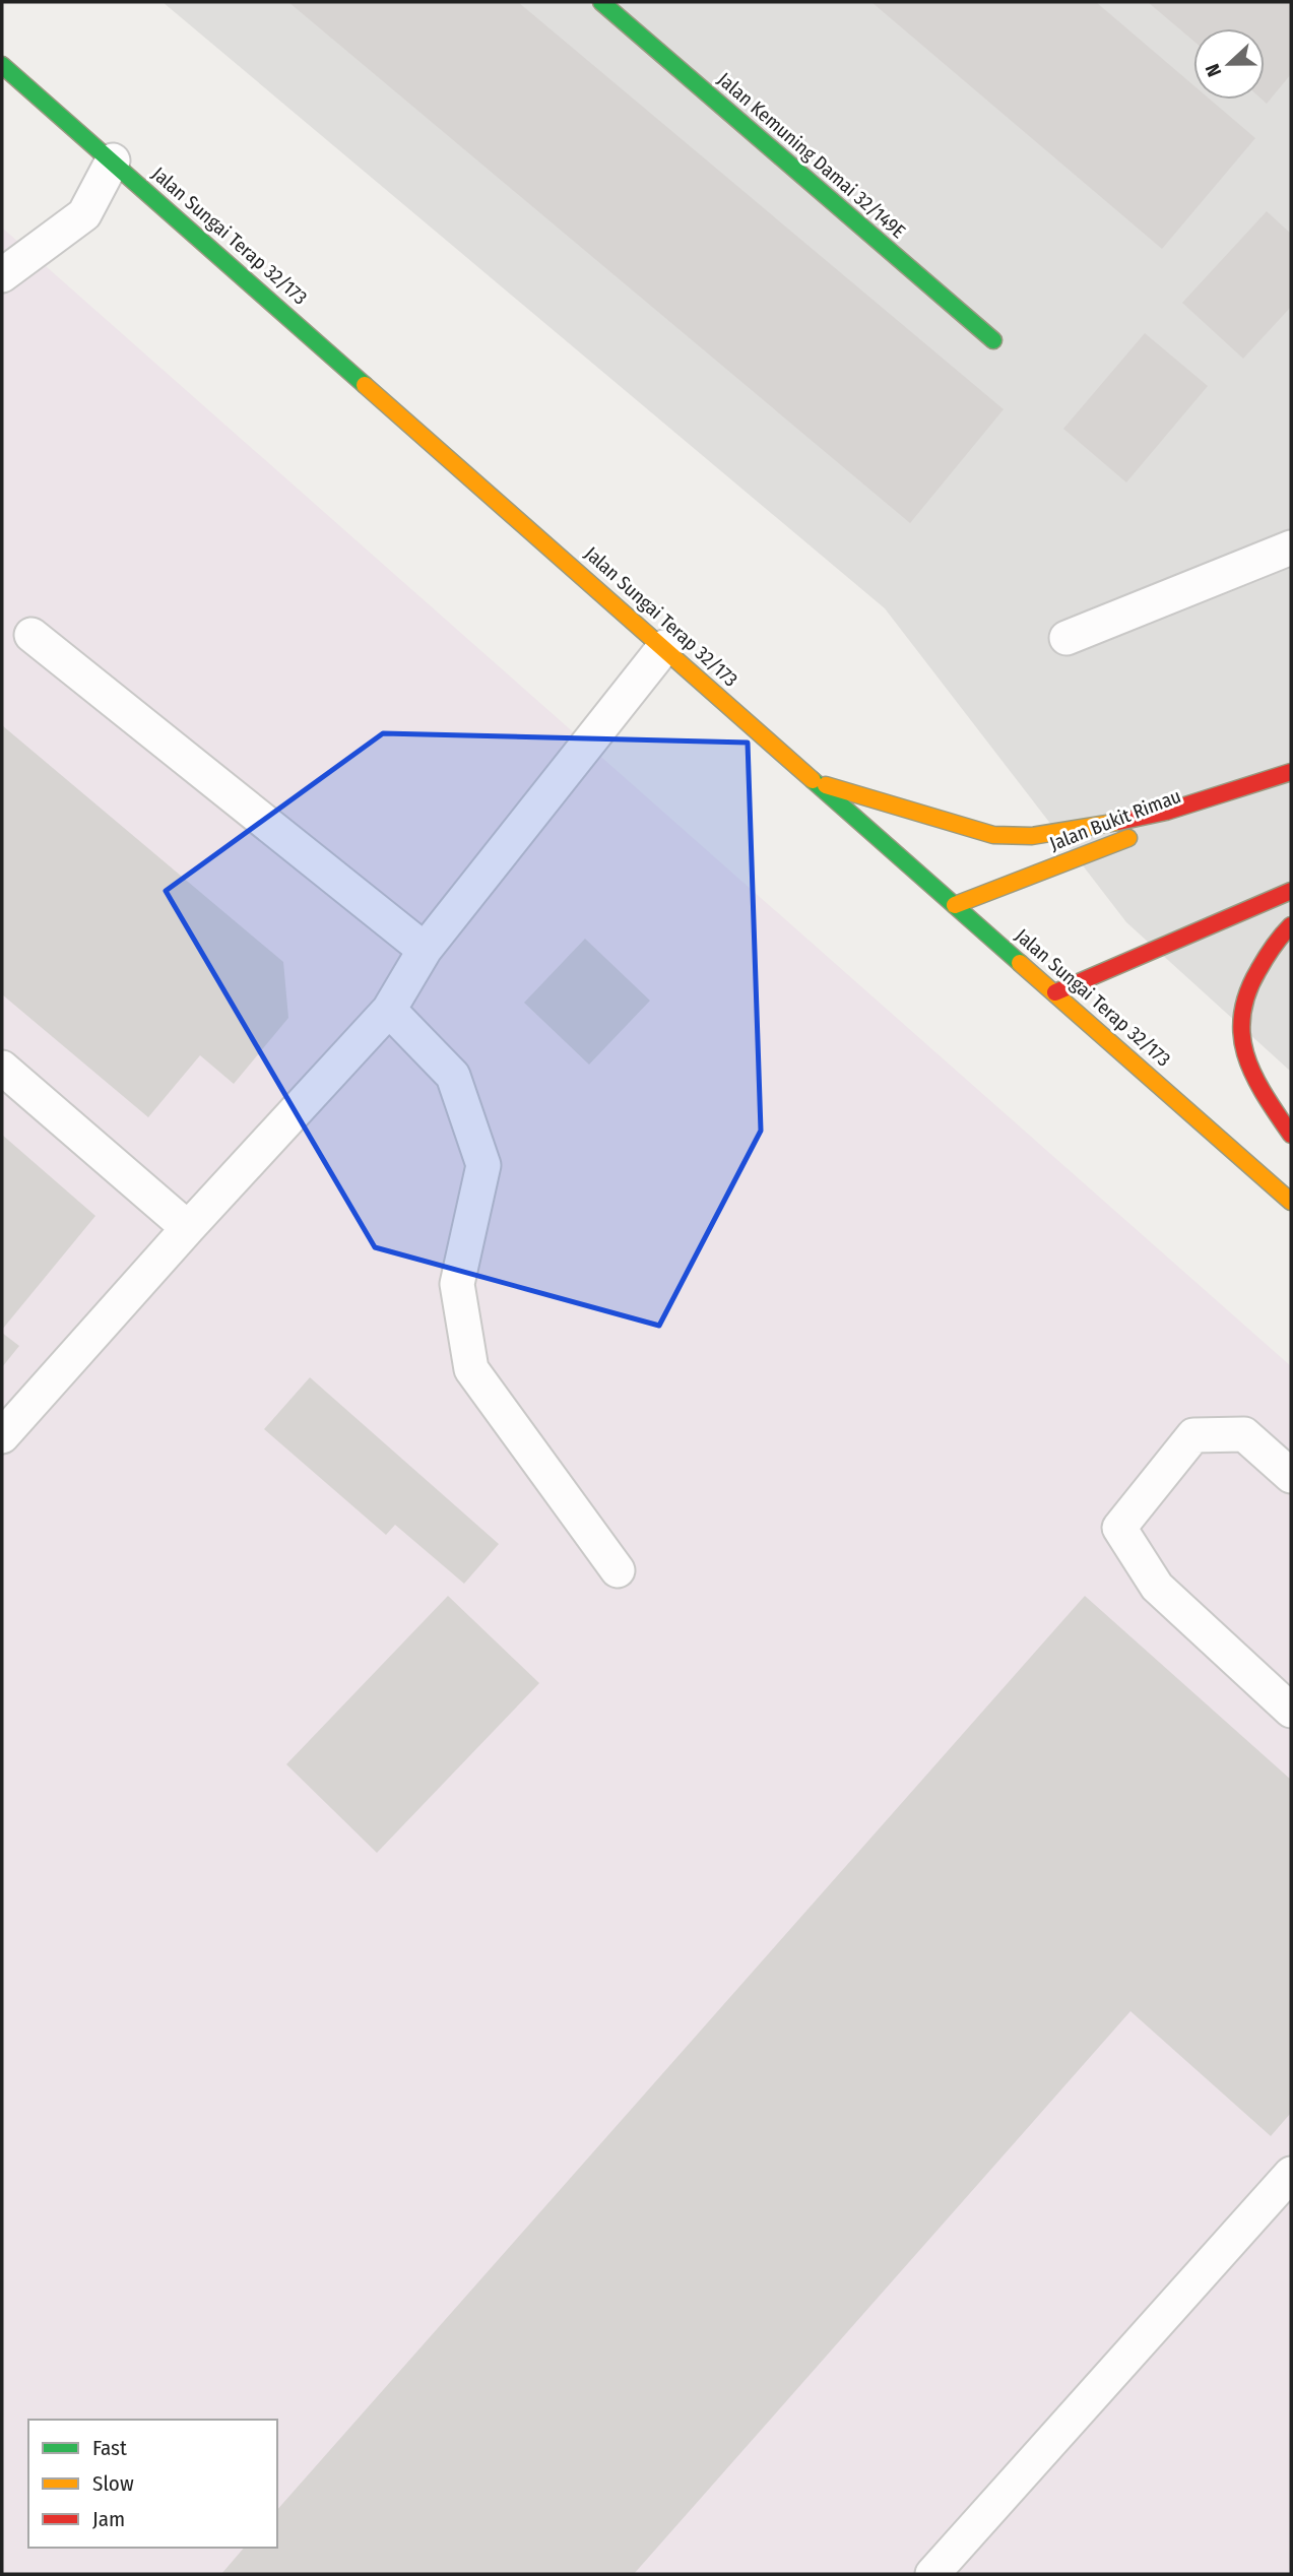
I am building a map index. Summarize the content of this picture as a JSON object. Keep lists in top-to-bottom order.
{
  "streets": {
    "street": ["Jalan Kemuning Damai 32/149E", "Jalan Sungai Terap 32/173", "Jalan Bukit Rimau"]
  },
  "crossings": [
    ["Jalan Sungai Terap 32/173", "Jalan Bukit Rimau"]
  ],
  "legend": ["Fast", "Slow", "Jam"],
  "north": "left"
}
